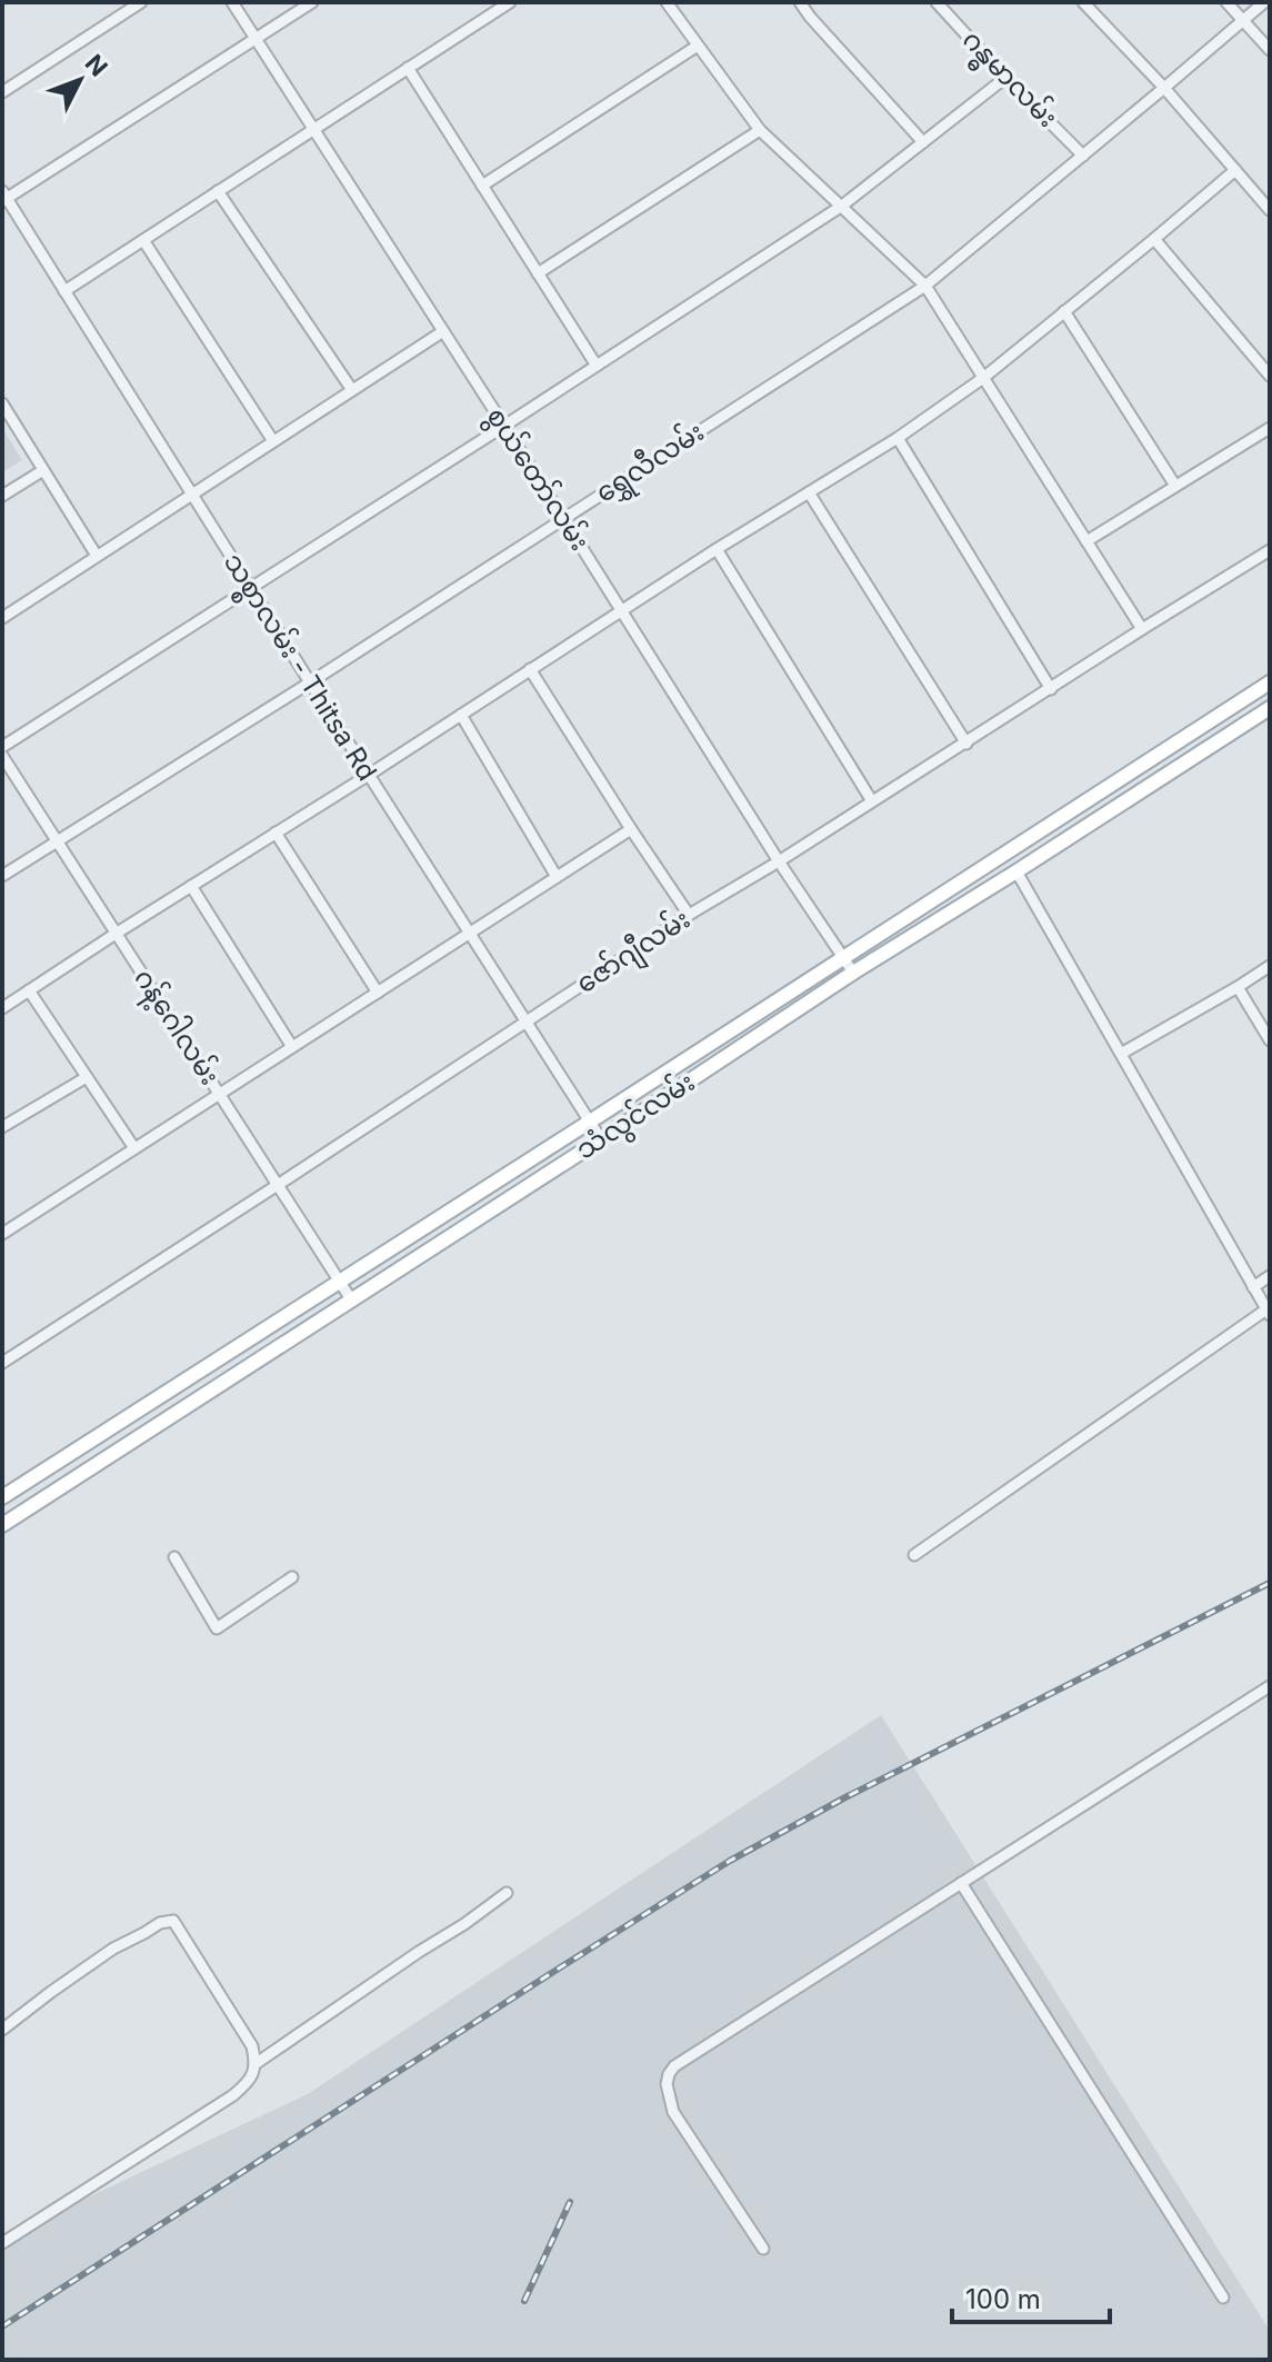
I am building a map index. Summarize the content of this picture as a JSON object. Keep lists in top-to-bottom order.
{
  "streets": {
    "main road": ["သံလွင်လမ်း"],
    "street": [
      "ဂန္ဓမာလမ်း",
      "ရွှေလီလမ်း",
      "စွယ်တော်လမ်း",
      "သစ္စာလမ်း - Thitsa Rd",
      "ဇော်ဂျီလမ်း",
      "ဂန့်ဂေါလမ်း"
    ]
  },
  "crossings": [
    ["ဂန္ဓမာလမ်း", "ရွှေလီလမ်း"],
    ["ရွှေလီလမ်း", "စွယ်တော်လမ်း"],
    ["ရွှေလီလမ်း", "သစ္စာလမ်း - Thitsa Rd"],
    ["ရွှေလီလမ်း", "ဂန့်ဂေါလမ်း"],
    ["စွယ်တော်လမ်း", "ဇော်ဂျီလမ်း"],
    ["စွယ်တော်လမ်း", "သံလွင်လမ်း"],
    ["သစ္စာလမ်း - Thitsa Rd", "ဇော်ဂျီလမ်း"],
    ["သစ္စာလမ်း - Thitsa Rd", "သံလွင်လမ်း"],
    ["ဇော်ဂျီလမ်း", "ဂန့်ဂေါလမ်း"],
    ["ဂန့်ဂေါလမ်း", "သံလွင်လမ်း"]
  ],
  "scale_bar": "100 m",
  "north": "top right"
}
